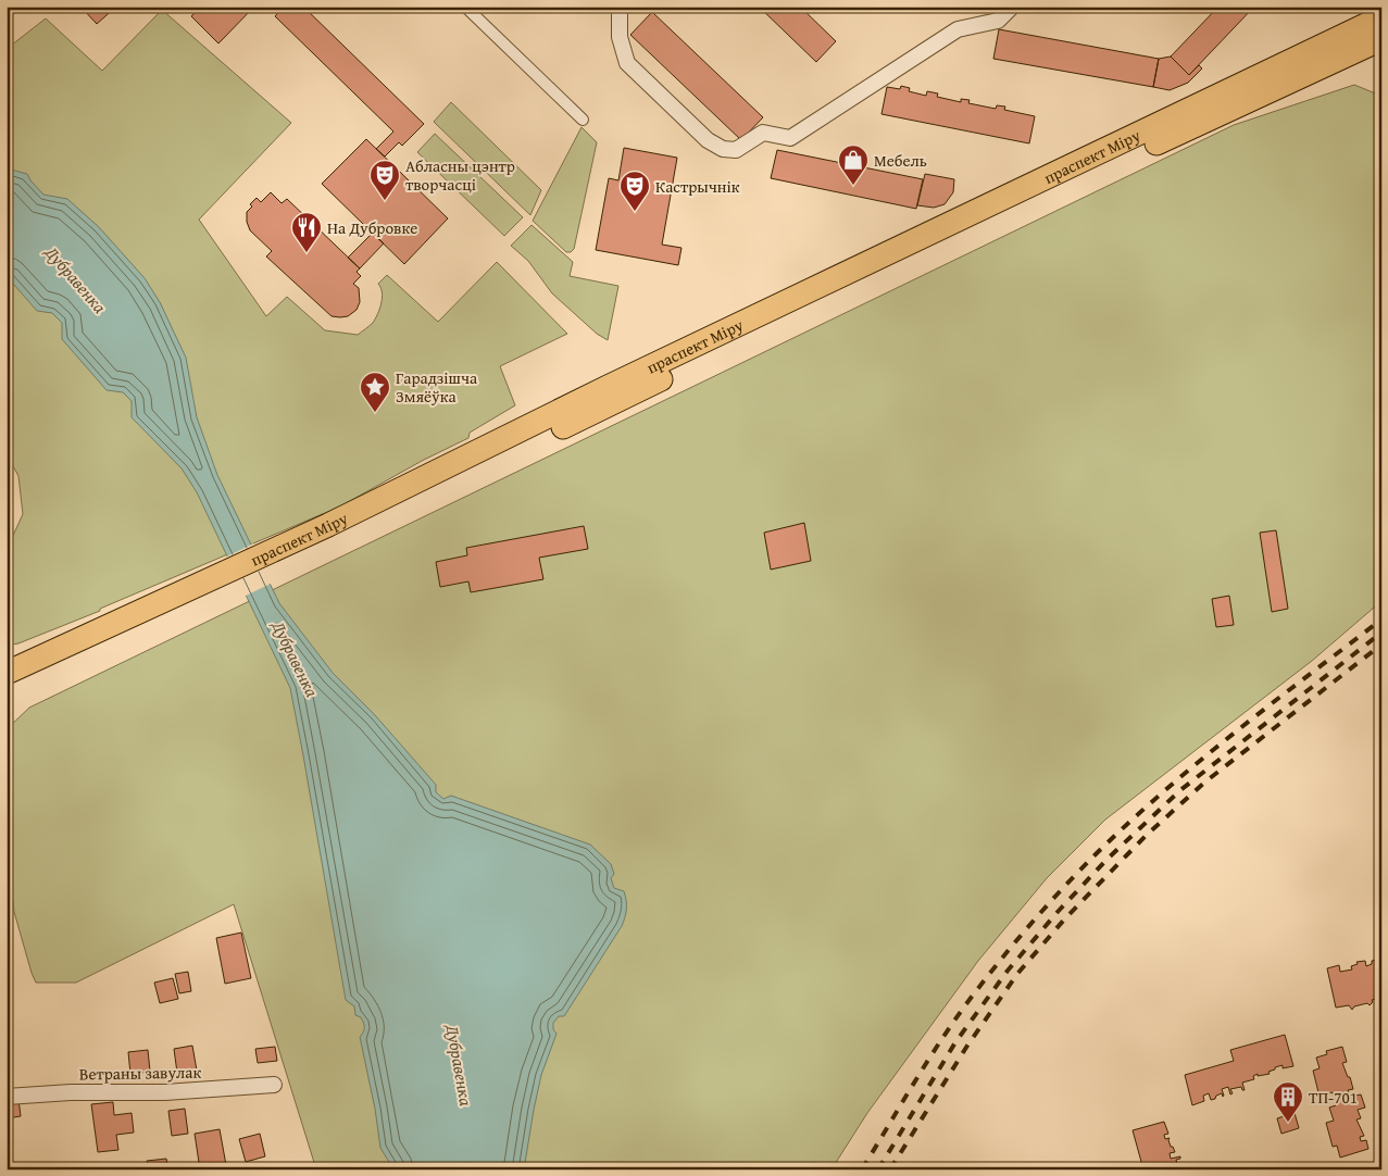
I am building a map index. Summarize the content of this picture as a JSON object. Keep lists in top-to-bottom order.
{
  "streets": {
    "main road": ["праспект Міру"],
    "street": ["Ветраны завулак"]
  },
  "water": ["Дубравенка"],
  "places": {
    "shop": ["Мебель"],
    "theatre": ["Абласны цэнтр творчасці", "Кастрычнік"],
    "restaurant": ["На Дубровке"],
    "place": ["Гарадзішча Змяёўка"],
    "building": ["ТП-701"]
  }
}
